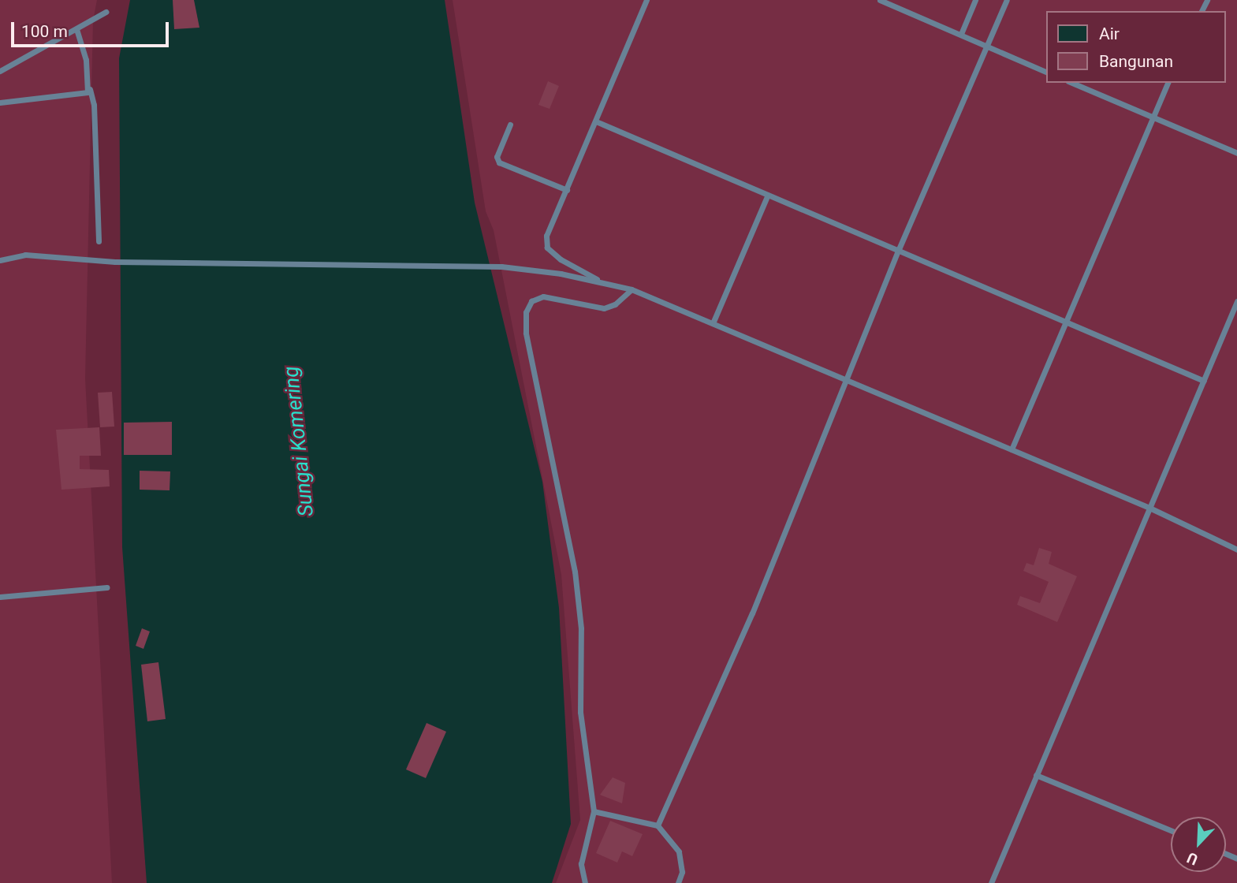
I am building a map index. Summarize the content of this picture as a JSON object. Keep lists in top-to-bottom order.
{
  "water": ["Sungai Komering"],
  "legend": ["Air", "Bangunan"],
  "scale_bar": "100 m",
  "north": "bottom left"
}
